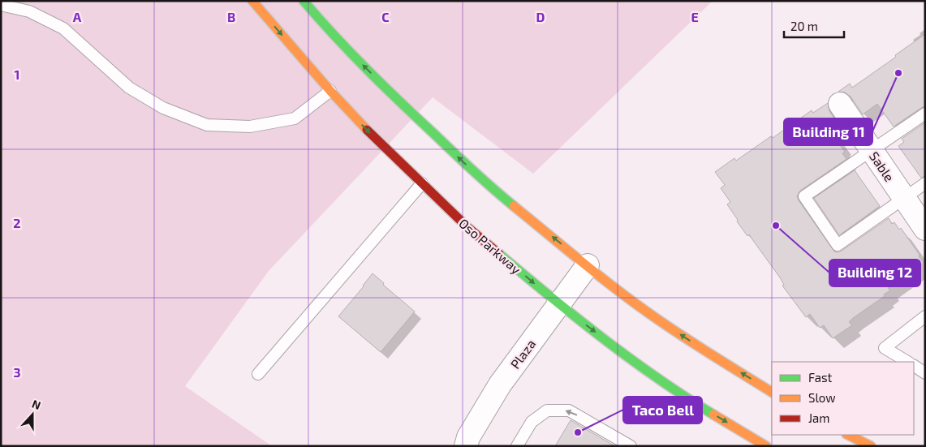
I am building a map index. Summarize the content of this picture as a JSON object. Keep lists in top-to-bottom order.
{
  "streets": {
    "main road": ["Oso Parkway"],
    "street": ["Sable", "Plaza"]
  },
  "crossings": [
    ["Oso Parkway", "Plaza"]
  ],
  "places": ["Building 11", "Building 12", "Taco Bell"],
  "legend": ["Fast", "Slow", "Jam"],
  "scale_bar": "20 m",
  "north": "top",
  "grid": {
    "columns": [
      "A",
      "B",
      "C",
      "D",
      "E"
    ],
    "rows": ["1", "2", "3"]
  }
}
